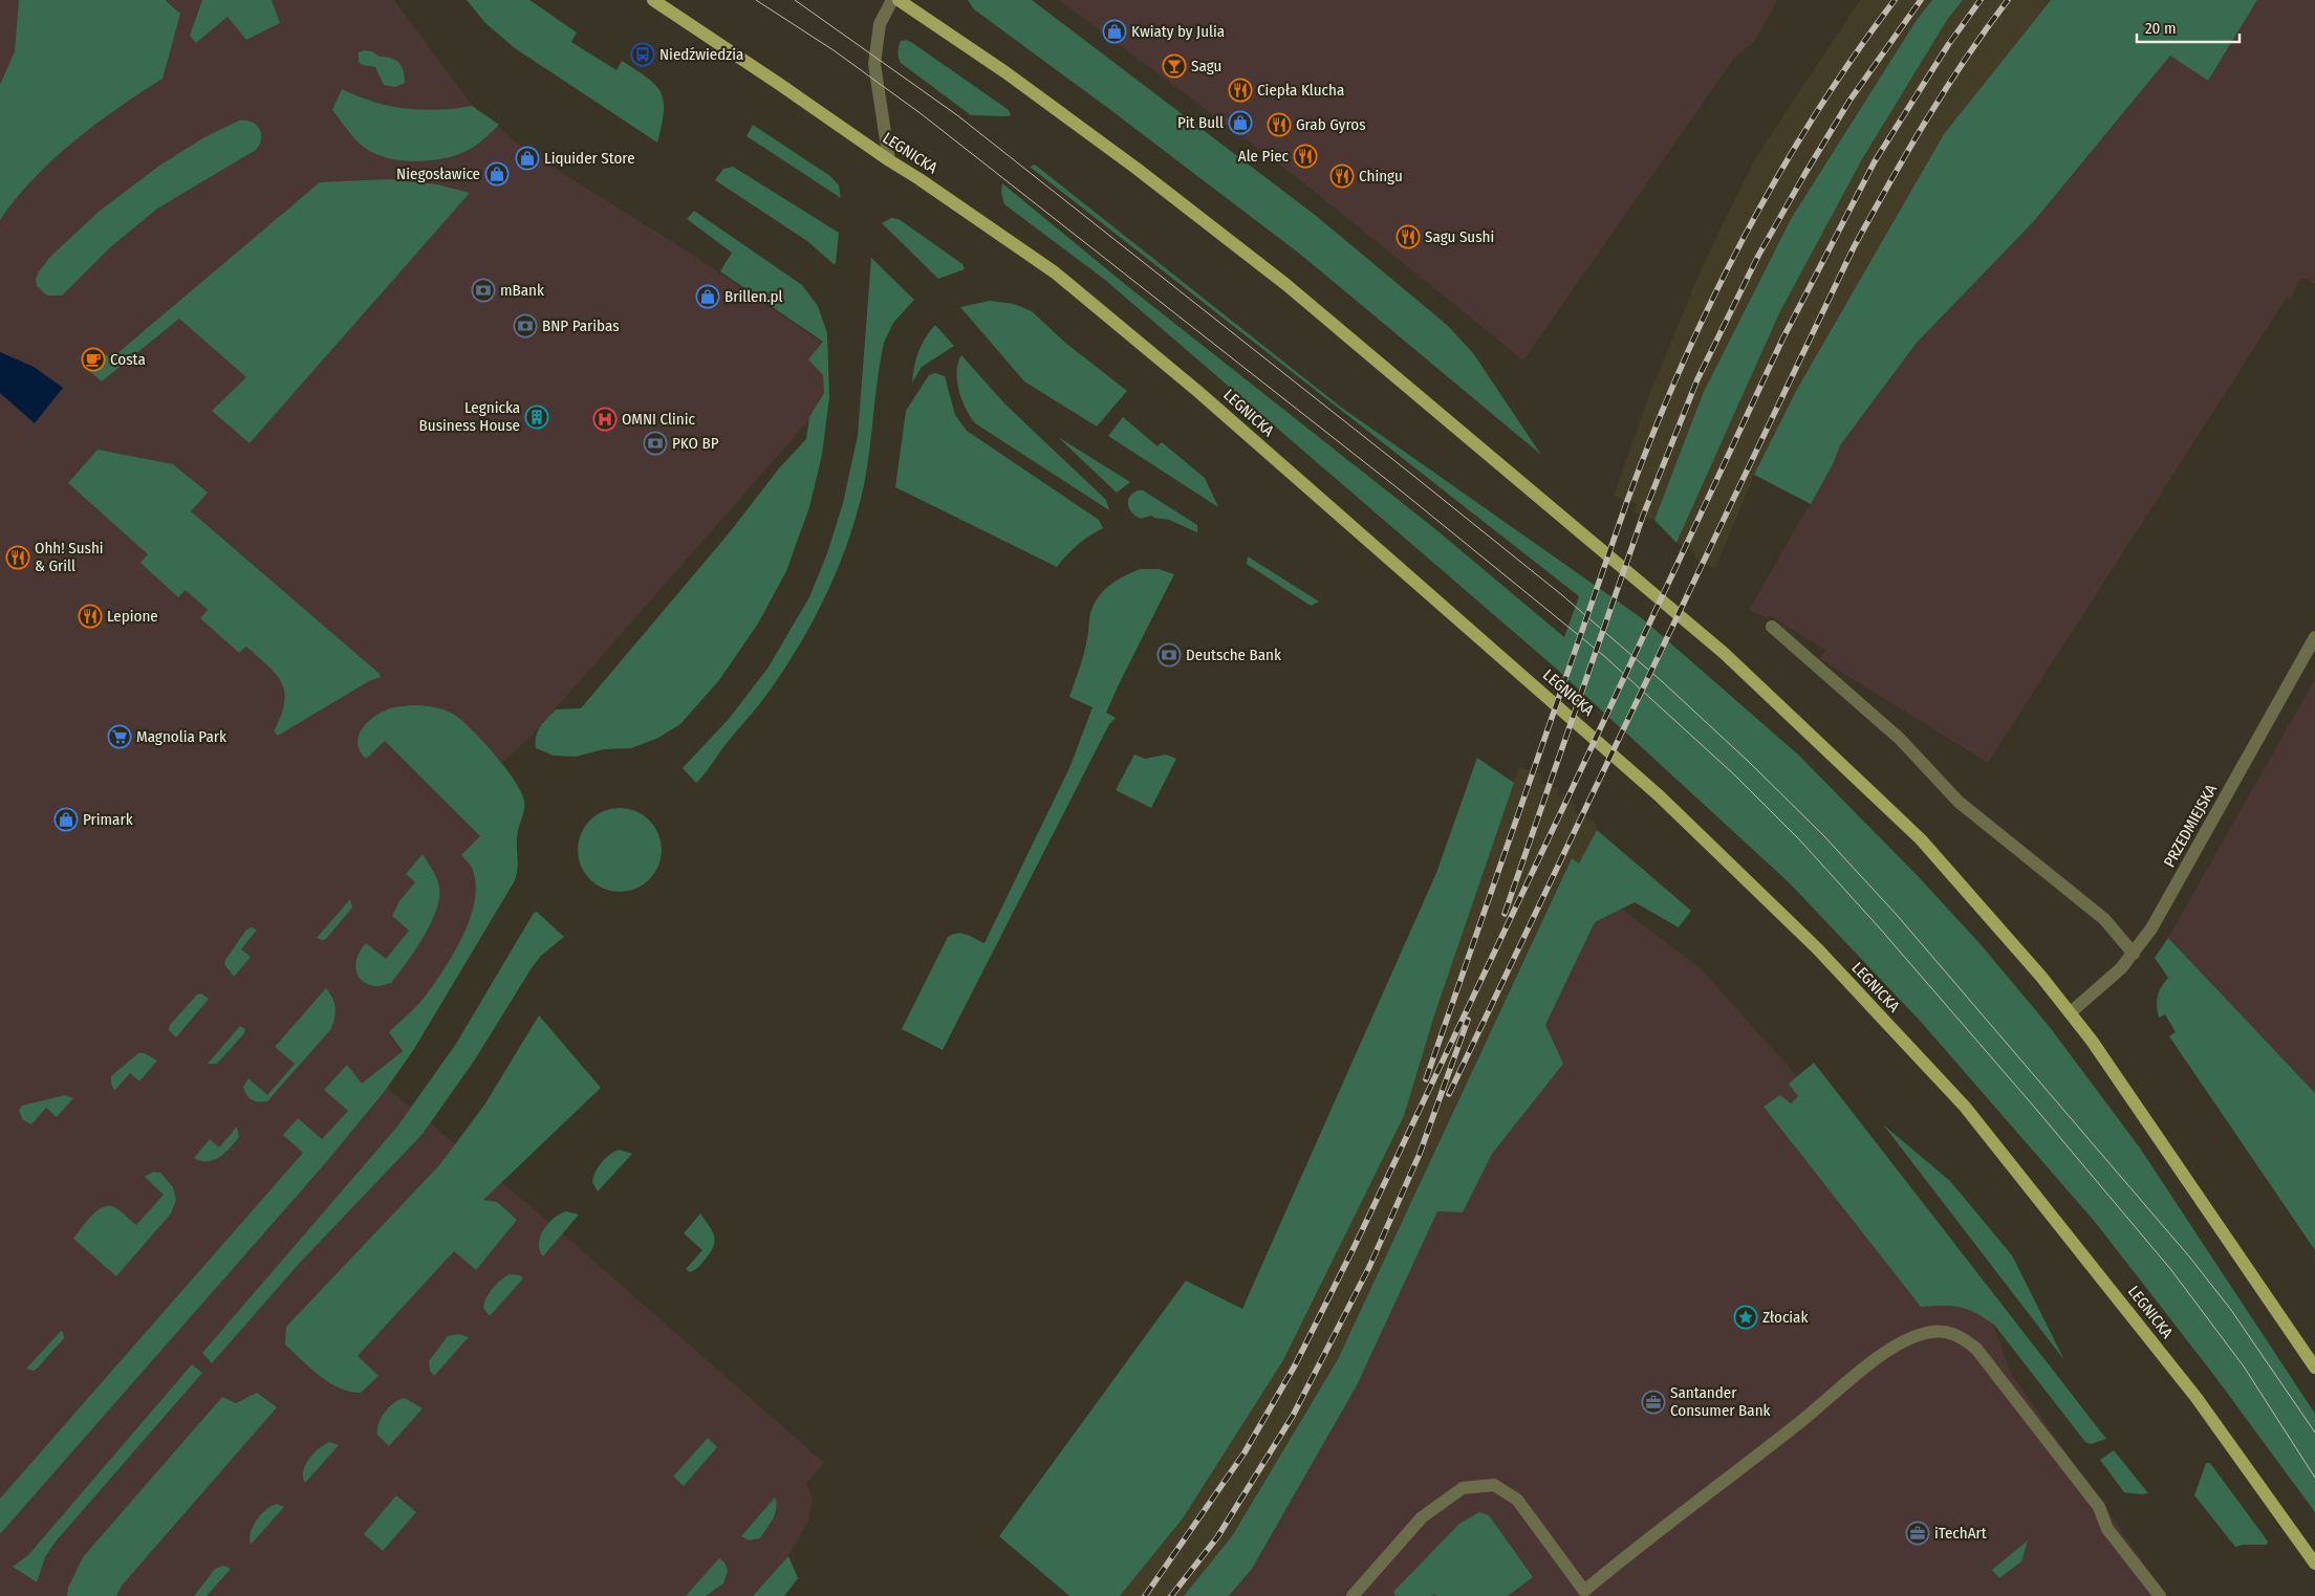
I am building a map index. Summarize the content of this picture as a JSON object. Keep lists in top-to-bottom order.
{
  "streets": {
    "main road": ["LEGNICKA"],
    "street": ["PRZEDMIEJSKA"]
  },
  "places": {
    "shop": [
      "Kwiaty by Julia",
      "Pit Bull",
      "Liquider Store",
      "Niegosławice",
      "Brillen.pl",
      "Primark"
    ],
    "bus stop": ["Niedźwiedzia"],
    "bar": ["Sagu"],
    "restaurant": [
      "Ciepła Klucha",
      "Grab Gyros",
      "Ale Piec",
      "Chingu",
      "Sagu Sushi",
      "Ohh! Sushi & Grill",
      "Lepione"
    ],
    "bank": [
      "mBank",
      "BNP Paribas",
      "PKO BP",
      "Deutsche Bank"
    ],
    "cafe": ["Costa"],
    "building": ["Legnicka Business House"],
    "hospital": ["OMNI Clinic"],
    "supermarket": ["Magnolia Park"],
    "place": ["Złociak"],
    "office": ["Santander Consumer Bank", "iTechArt"]
  },
  "scale_bar": "20 m"
}
